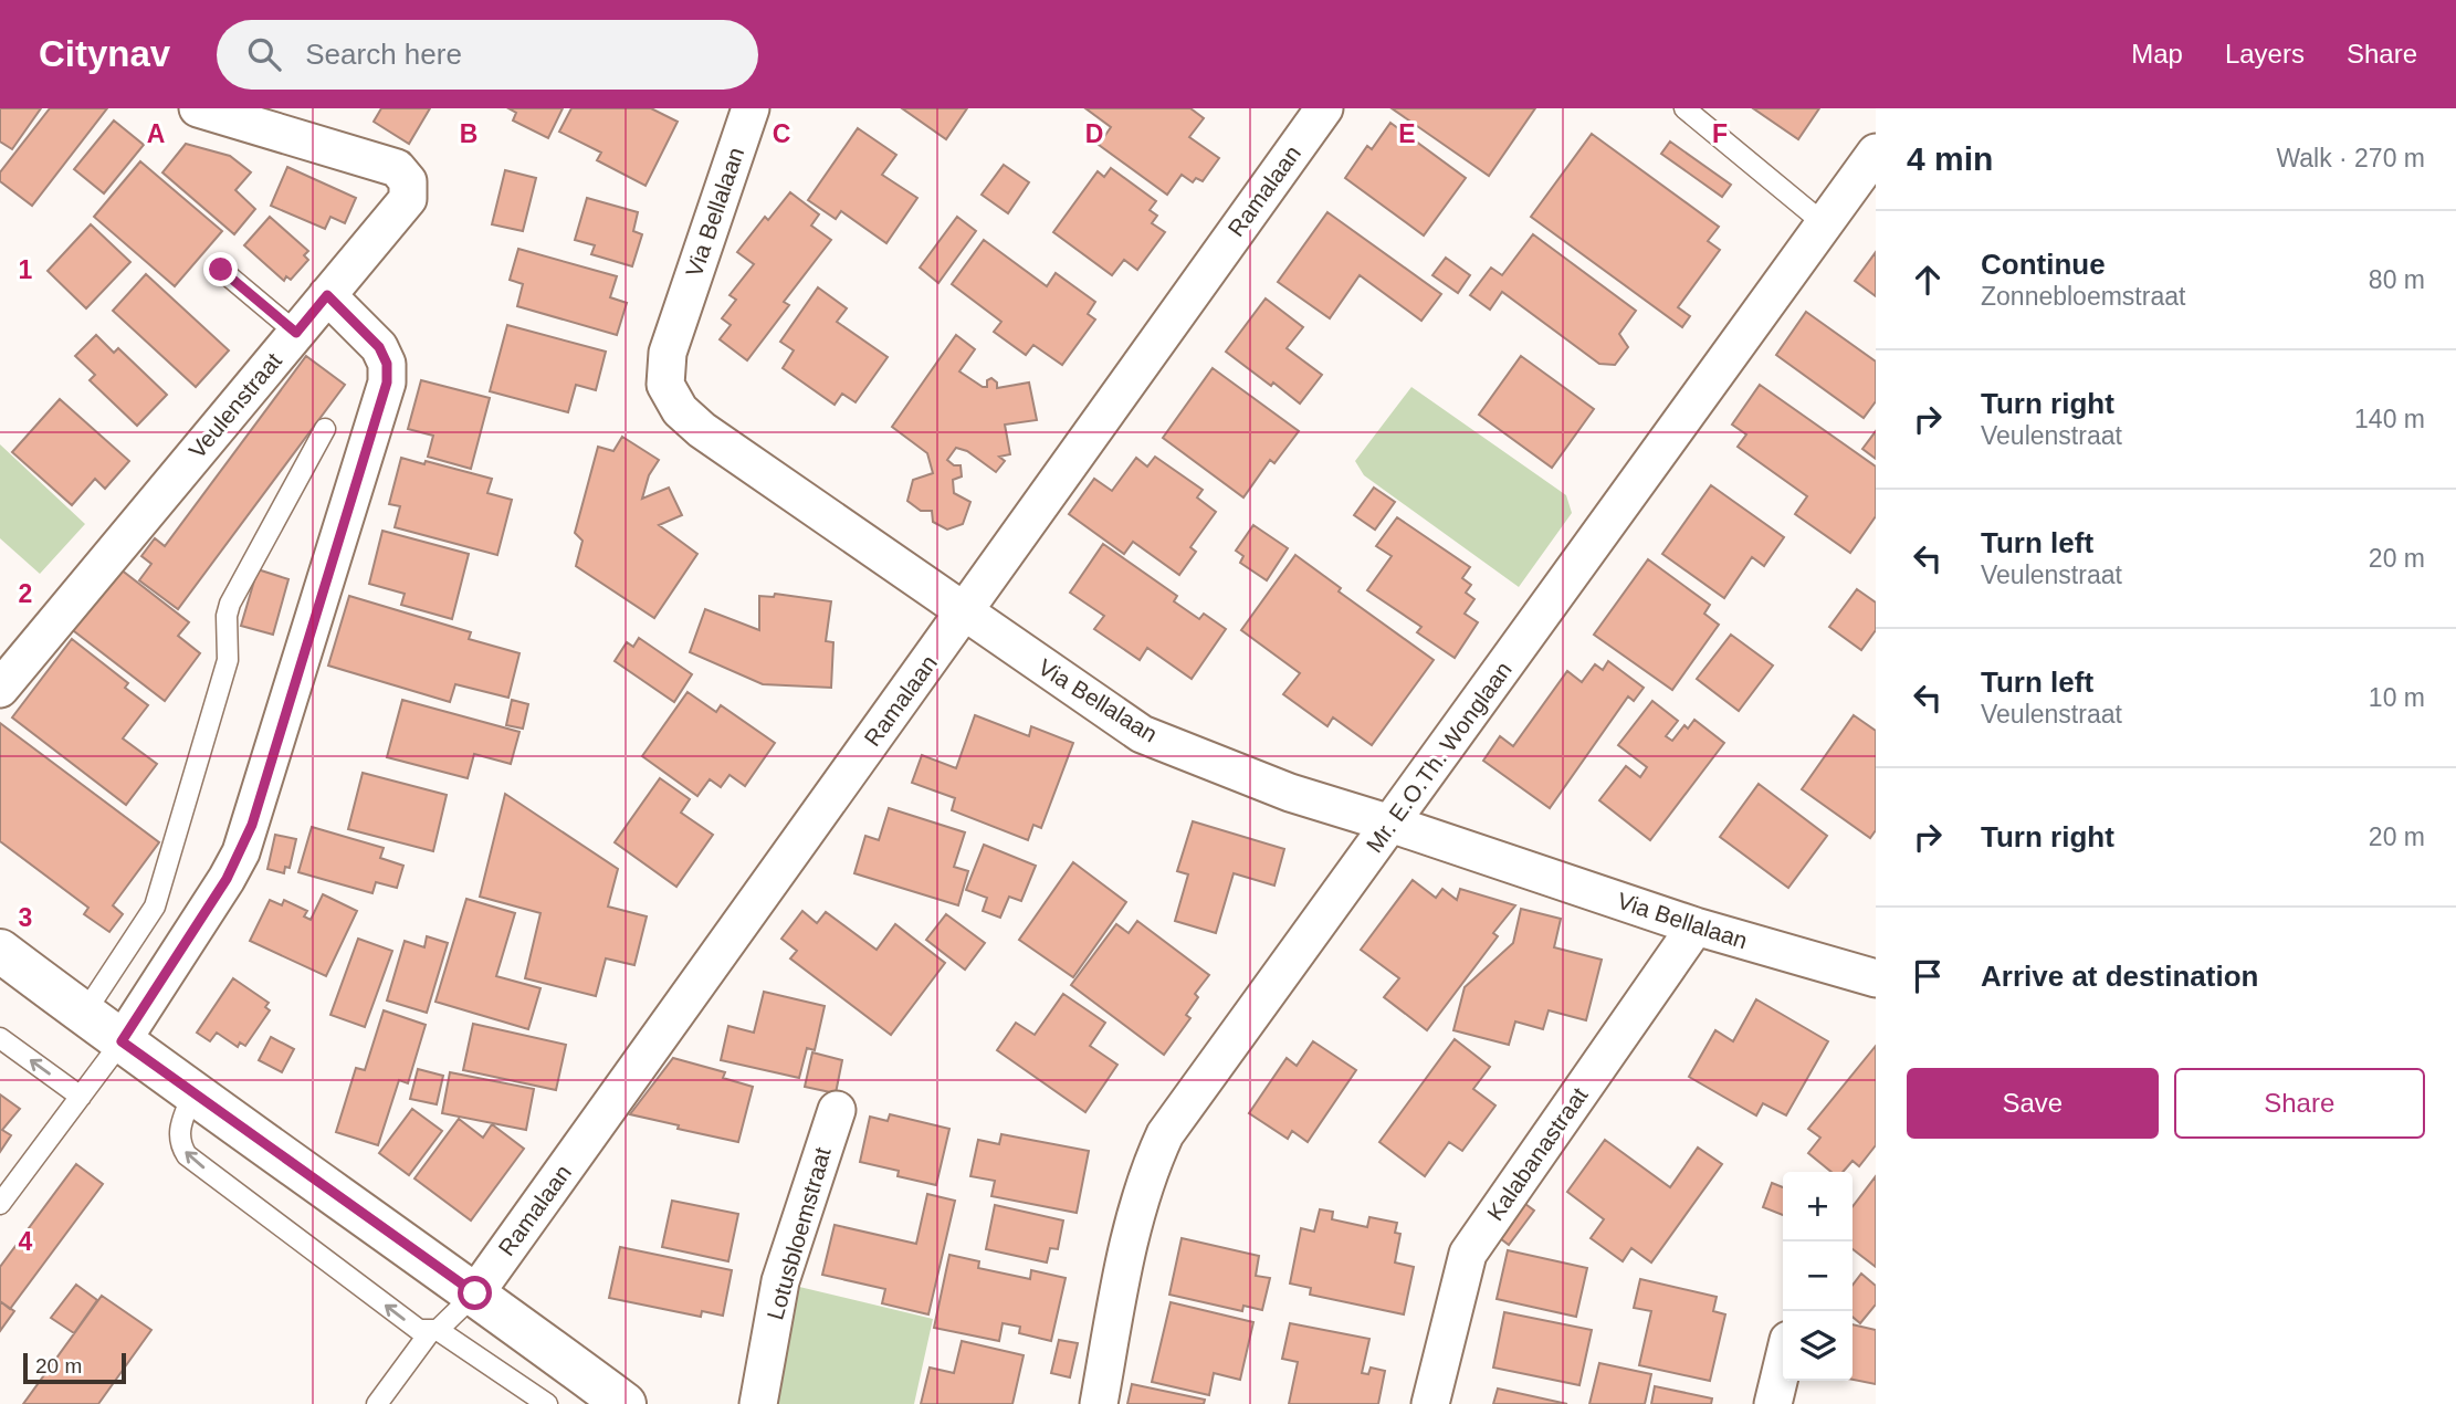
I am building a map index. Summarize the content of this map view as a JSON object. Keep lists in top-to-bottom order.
{
  "streets": {
    "street": [
      "Ramalaan",
      "Via Bellalaan",
      "Veulenstraat",
      "Mr. E.O.Th. Wonglaan",
      "Kalabanastraat",
      "Lotusbloemstraat"
    ]
  },
  "crossings": [
    ["Ramalaan", "Via Bellalaan"],
    ["Via Bellalaan", "Mr. E.O.Th. Wonglaan"],
    ["Via Bellalaan", "Kalabanastraat"]
  ],
  "scale_bar": "20 m",
  "page": {
    "header": "Citynav",
    "search": "Search here",
    "nav": ["Map", "Layers", "Share"],
    "heading": ["4 min", "Walk · 270 m"],
    "list": [
      ["Continue", "Zonnebloemstraat", "80 m"],
      ["Turn right", "Veulenstraat", "140 m"],
      ["Turn left", "Veulenstraat", "20 m"],
      ["Turn left", "Veulenstraat", "10 m"],
      ["Turn right", "20 m"],
      "Arrive at destination"
    ],
    "buttons": ["Save", "Share"],
    "map_buttons": ["+", "−"],
    "scale": "20 m"
  },
  "grid": {
    "columns": [
      "A",
      "B",
      "C",
      "D",
      "E",
      "F"
    ],
    "rows": [
      "1",
      "2",
      "3",
      "4"
    ]
  }
}
